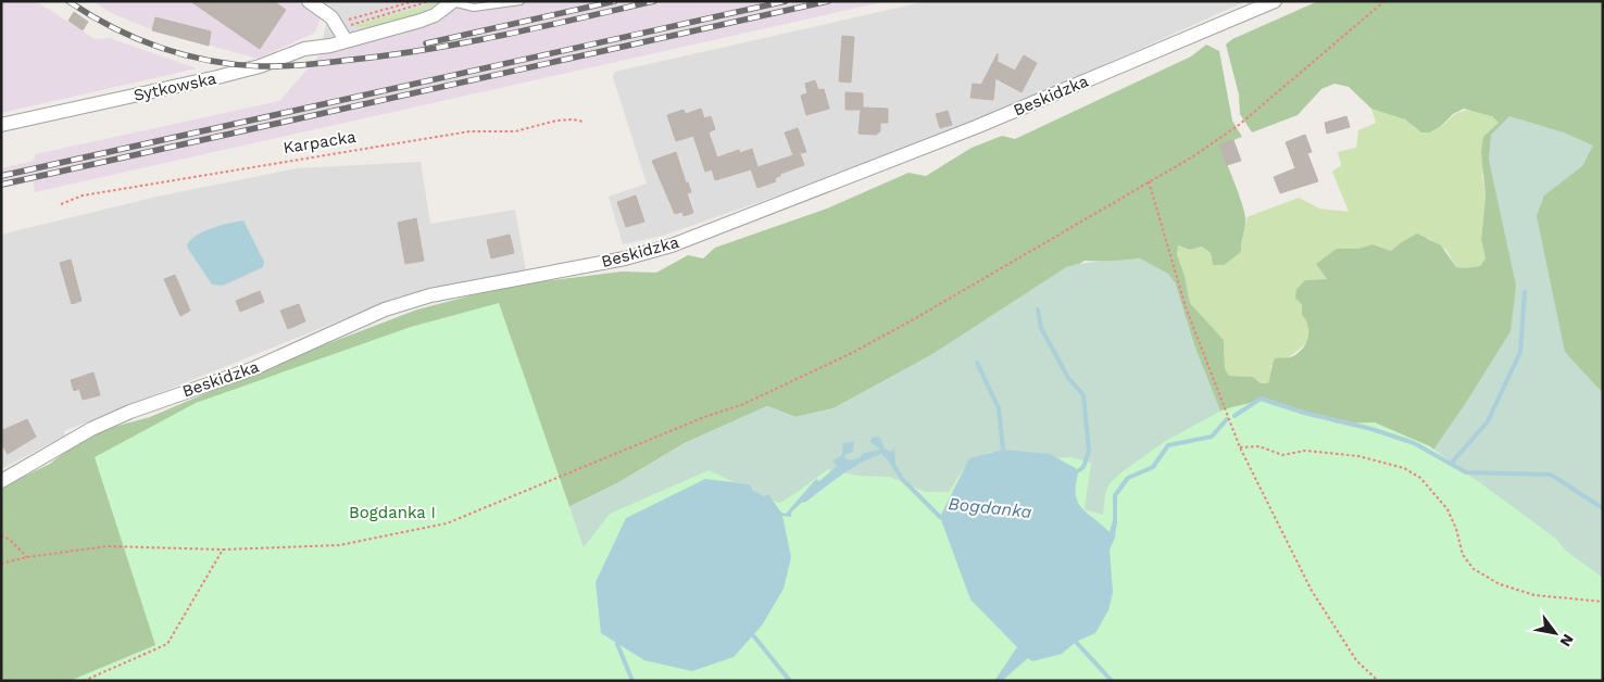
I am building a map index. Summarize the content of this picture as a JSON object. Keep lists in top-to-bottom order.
{
  "streets": {
    "street": ["Sytkowska", "Beskidzka"],
    "path": ["Karpacka"]
  },
  "water": ["Bogdanka"],
  "parks": ["Bogdanka I"],
  "north": "bottom right"
}
